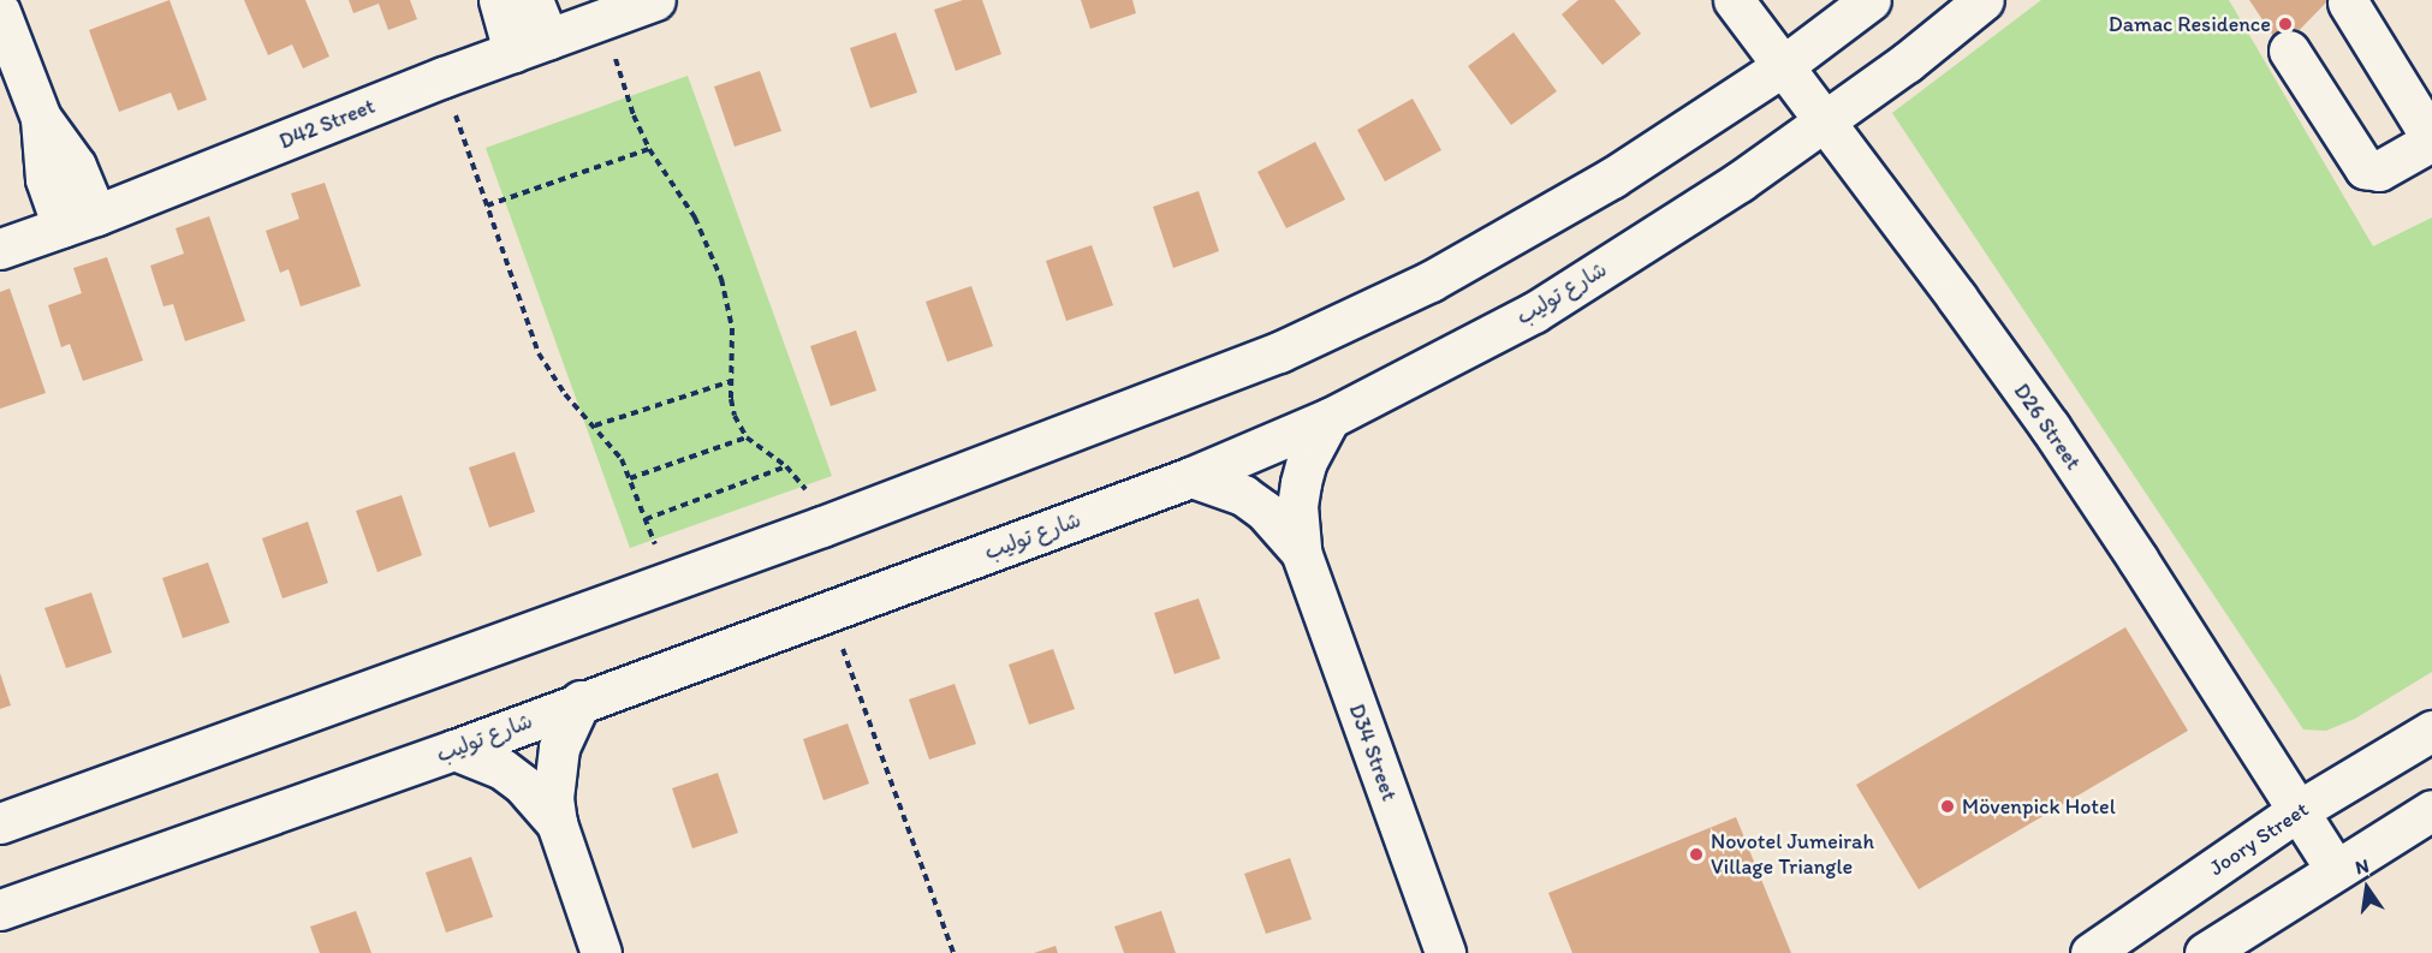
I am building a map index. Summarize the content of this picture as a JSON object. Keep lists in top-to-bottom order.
{
  "streets": {
    "street": [
      "D42 Street",
      "شارع توليب",
      "D26 Street",
      "D34 Street",
      "Joory Street"
    ]
  },
  "crossings": [
    ["شارع توليب", "D26 Street"],
    ["شارع توليب", "D34 Street"],
    ["D26 Street", "Joory Street"]
  ],
  "places": ["Damac Residence", "Mövenpick Hotel", "Novotel Jumeirah Village Triangle"],
  "north": "top"
}
